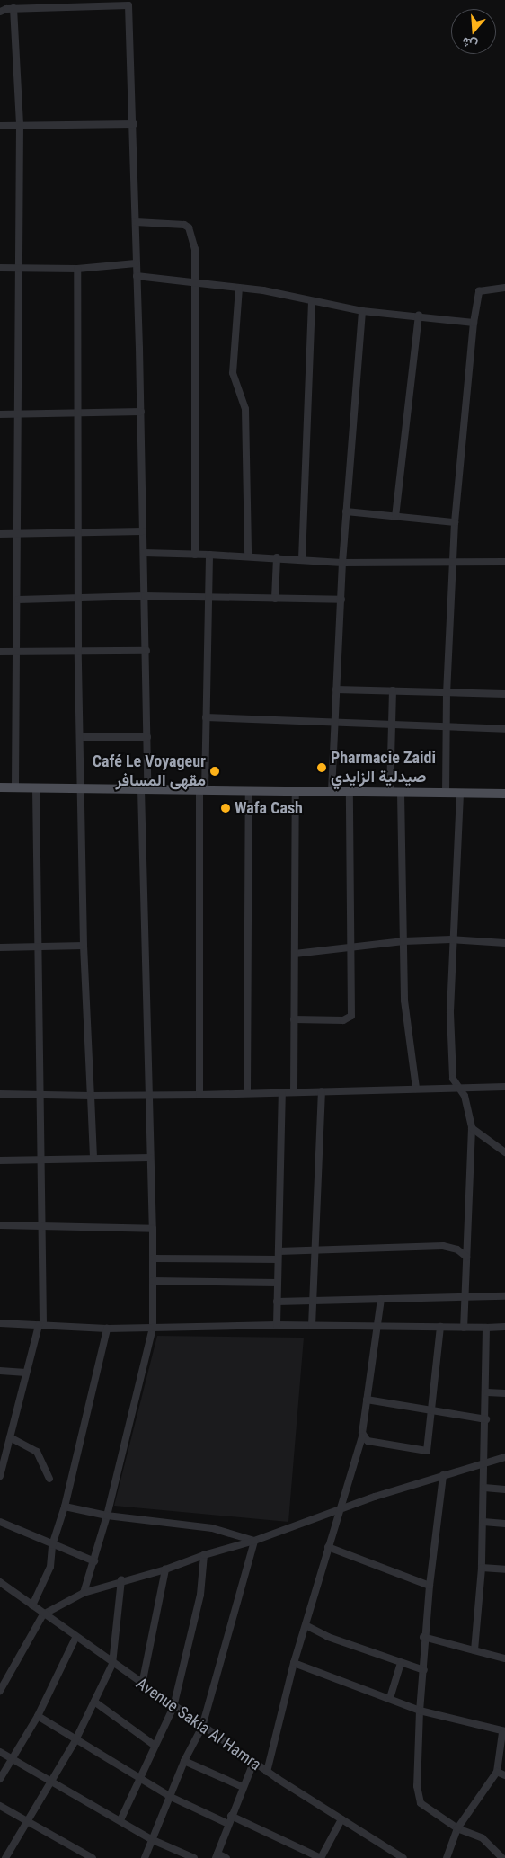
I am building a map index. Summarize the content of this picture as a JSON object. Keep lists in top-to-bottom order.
{
  "streets": {
    "street": ["Avenue Sakia Al Hamra"]
  },
  "places": ["Pharmacie Zaidi صيدلية الزايدي", "Café Le Voyageur مقهى المسافر", "Wafa Cash"],
  "north": "bottom"
}
